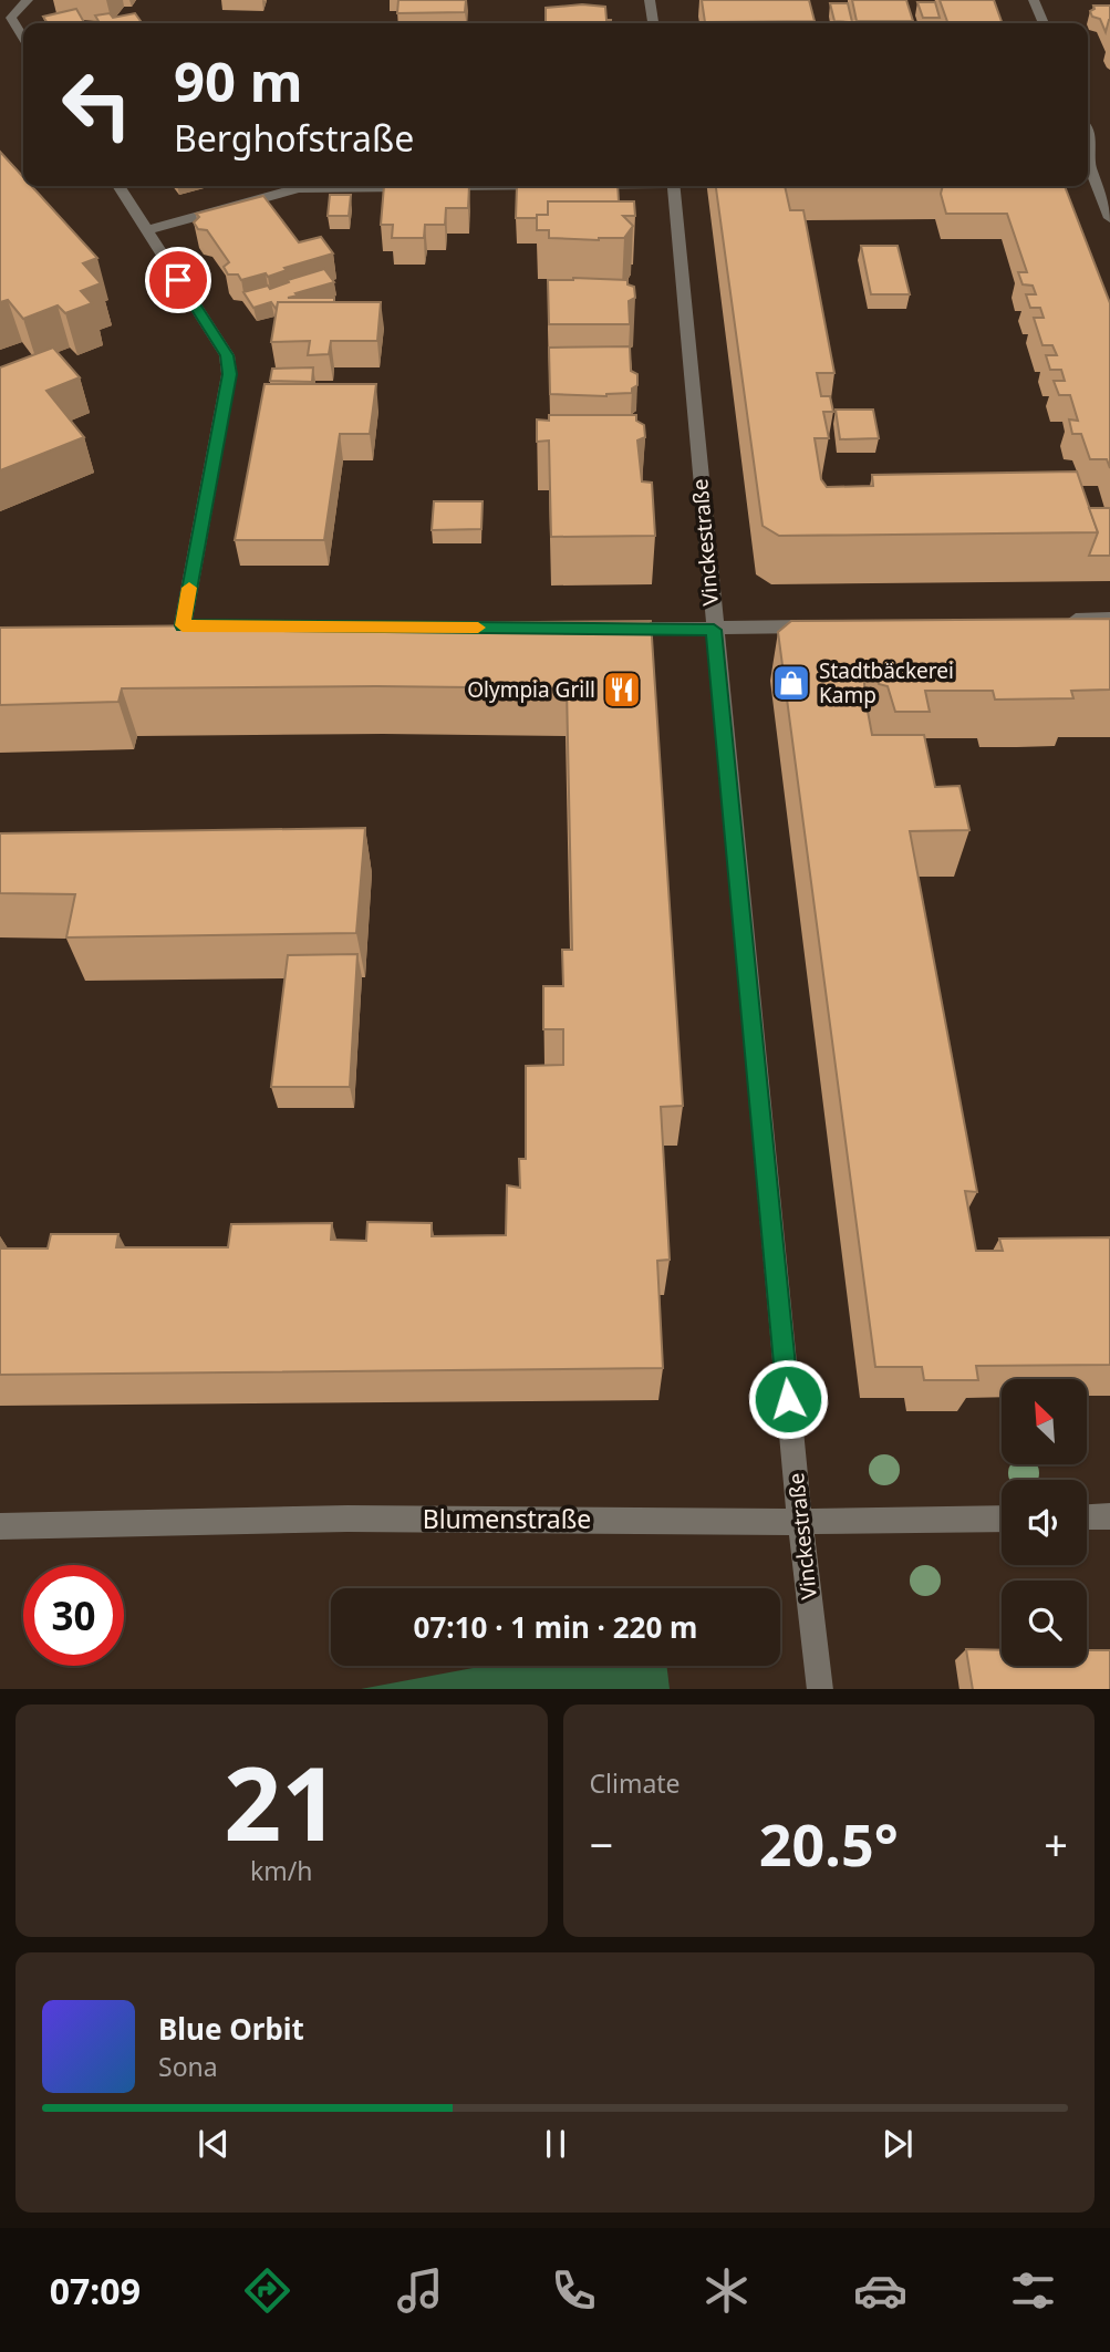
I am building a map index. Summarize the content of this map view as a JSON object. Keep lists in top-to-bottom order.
{
  "streets": {
    "street": ["Vinckestraße", "Blumenstraße"]
  },
  "crossings": [
    ["Vinckestraße", "Blumenstraße"]
  ],
  "places": {
    "shop": ["Stadtbäckerei Kamp"],
    "restaurant": ["Olympia Grill"]
  },
  "north": "top left",
  "page": {
    "turn": ["90 m", "Berghofstraße"],
    "limit": "30",
    "trip": "07:10 · 1 min · 220 m",
    "tile": [
      ["21", "km/h"],
      "Climate"
    ],
    "heat": ["−", "20.5°", "+"],
    "song": ["Blue Orbit", "Sona"],
    "tabs": "07:09"
  }
}
